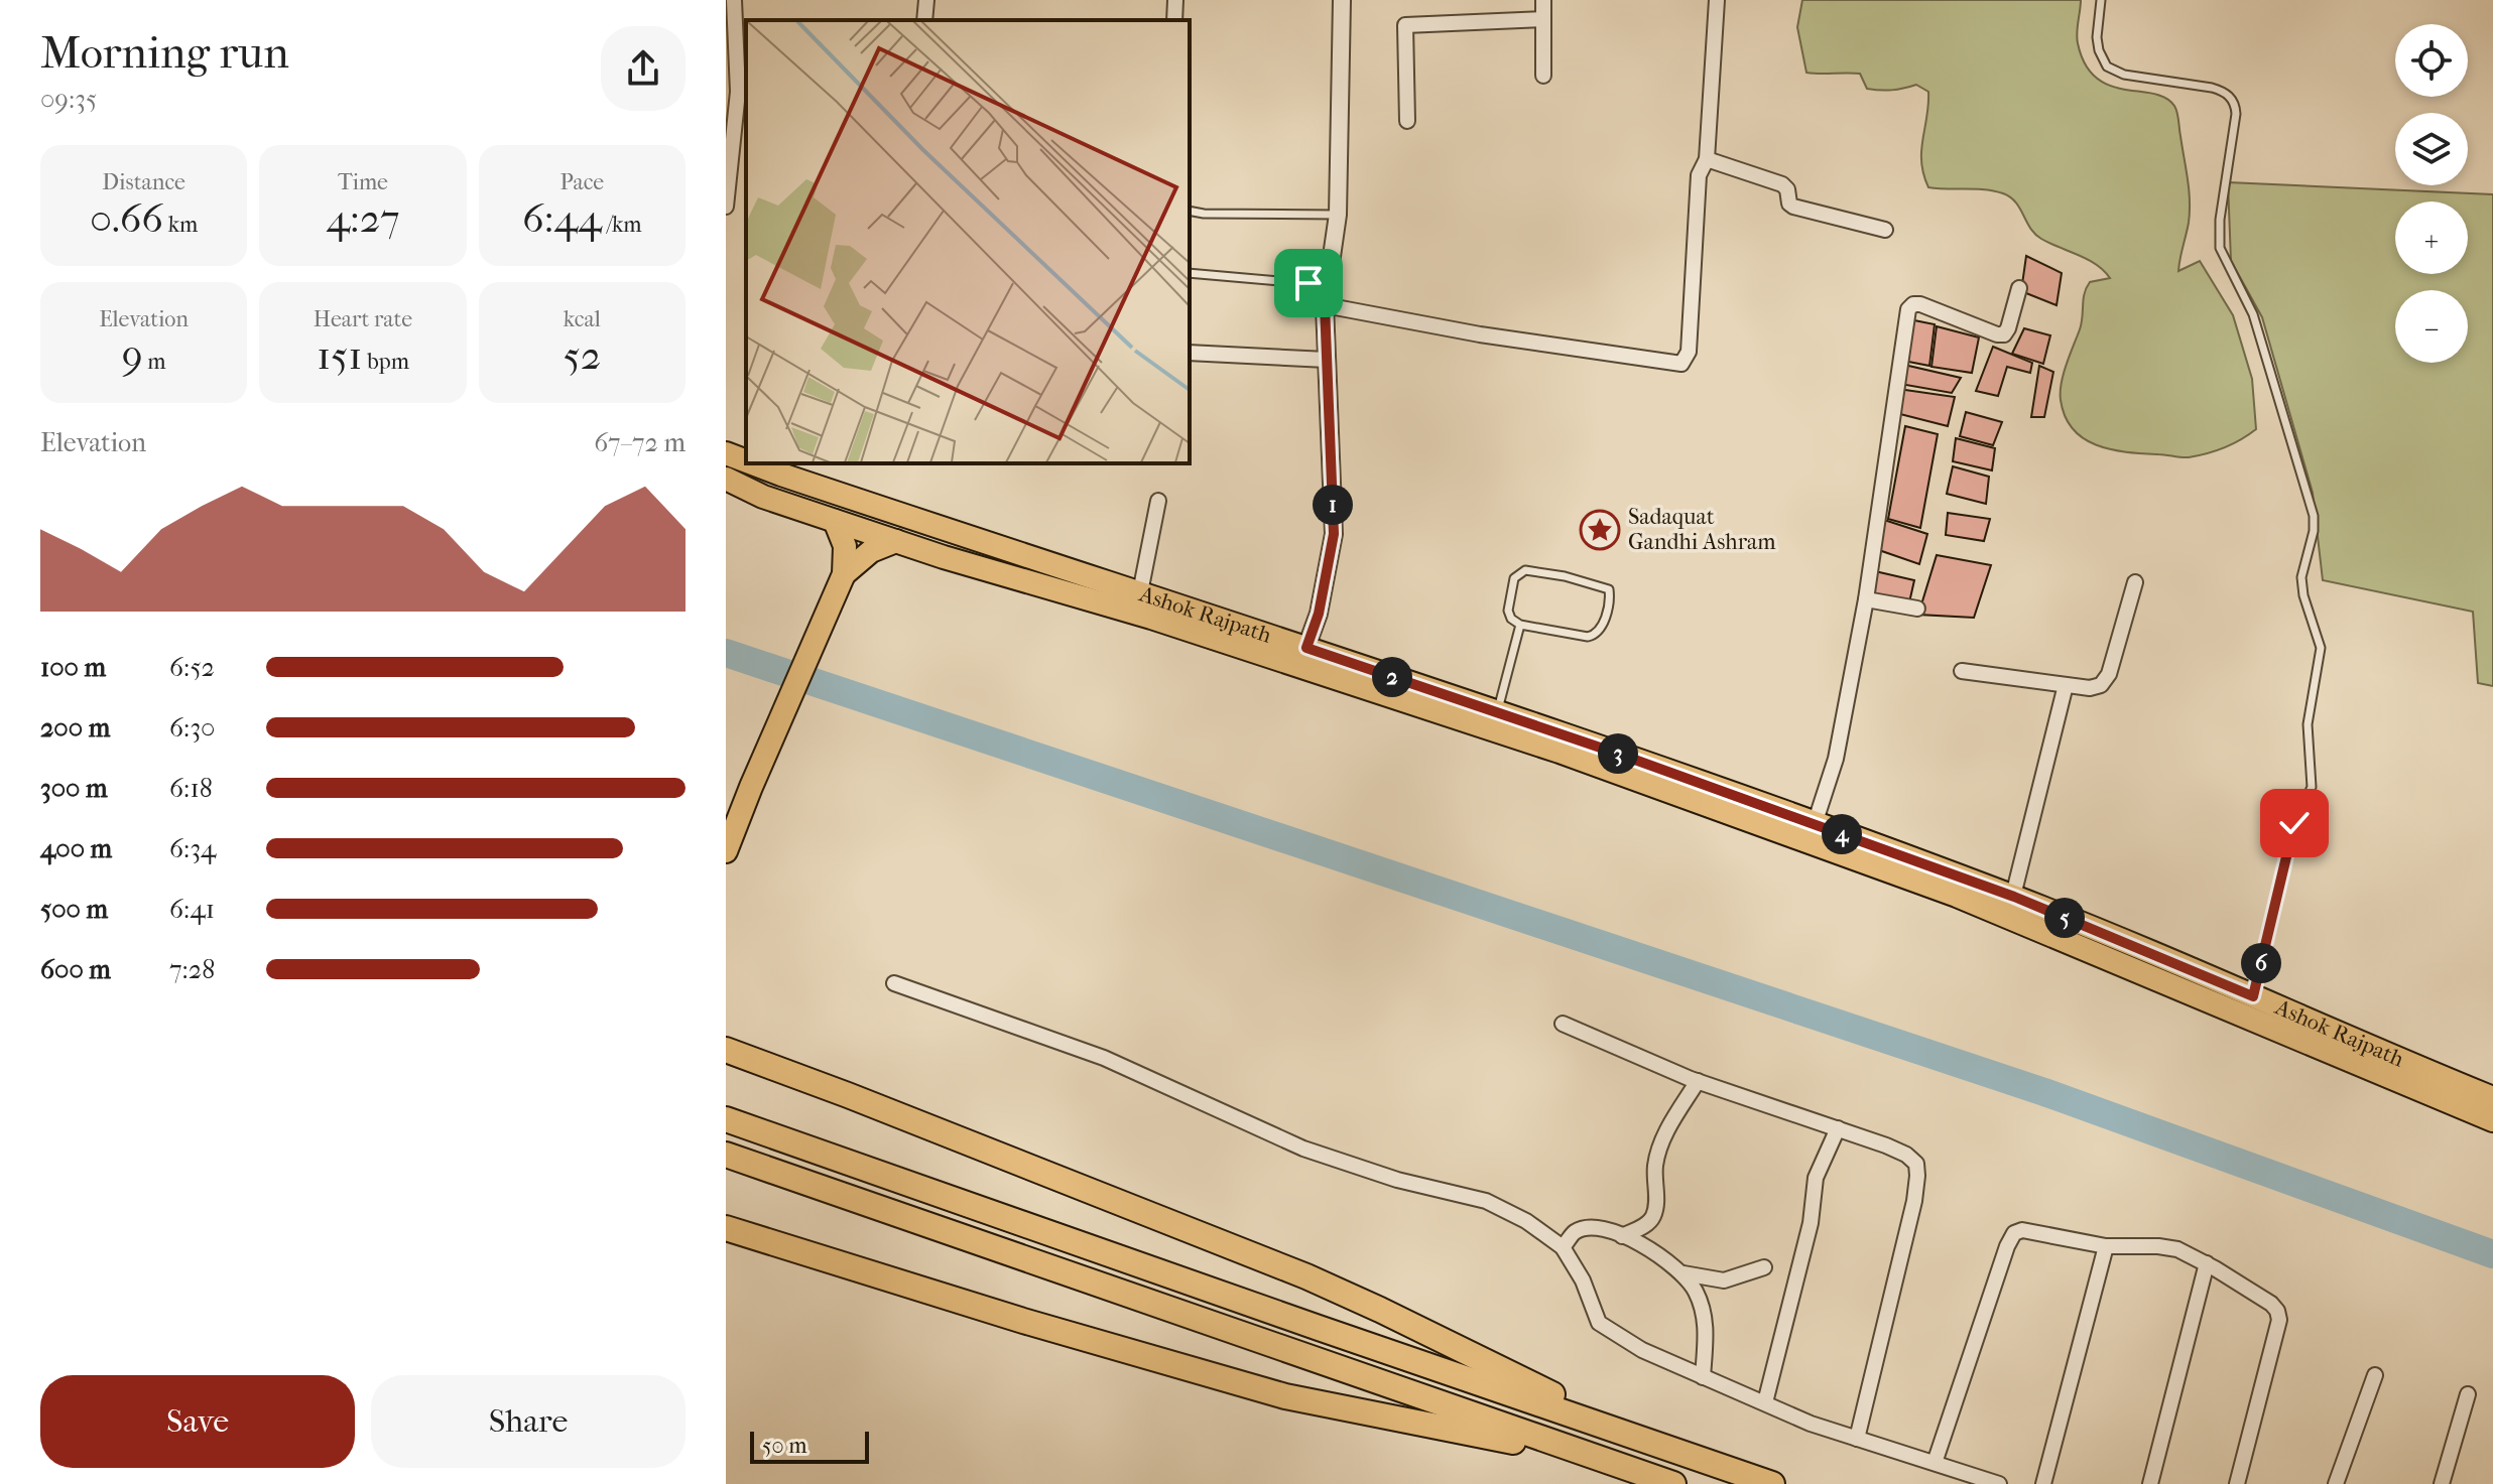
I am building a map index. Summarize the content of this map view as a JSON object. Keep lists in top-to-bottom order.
{
  "streets": {
    "main road": ["Ashok Rajpath"]
  },
  "places": {
    "place": ["Sadaquat Gandhi Ashram"]
  },
  "scale_bar": "50 m",
  "page": {
    "heading": ["Morning run", "09:35"],
    "map_buttons": ["+", "−"],
    "stats": [
      ["Distance", "0.66 km"],
      ["Time", "4:27"],
      ["Pace", "6:44 /km"],
      ["Elevation", "9 m"],
      ["Heart rate", "151 bpm"],
      ["kcal", "52"]
    ],
    "chart": ["Elevation", "67–72 m"],
    "pins": [
      "1",
      "2",
      "3",
      "4",
      "5",
      "6"
    ],
    "list": [
      {
        "name": "100 m",
        "note": "6:52"
      },
      {
        "name": "200 m",
        "note": "6:30"
      },
      {
        "name": "300 m",
        "note": "6:18"
      },
      {
        "name": "400 m",
        "note": "6:34"
      },
      {
        "name": "500 m",
        "note": "6:41"
      },
      {
        "name": "600 m",
        "note": "7:28"
      }
    ],
    "buttons": ["Save", "Share"],
    "scale": "50 m"
  }
}
